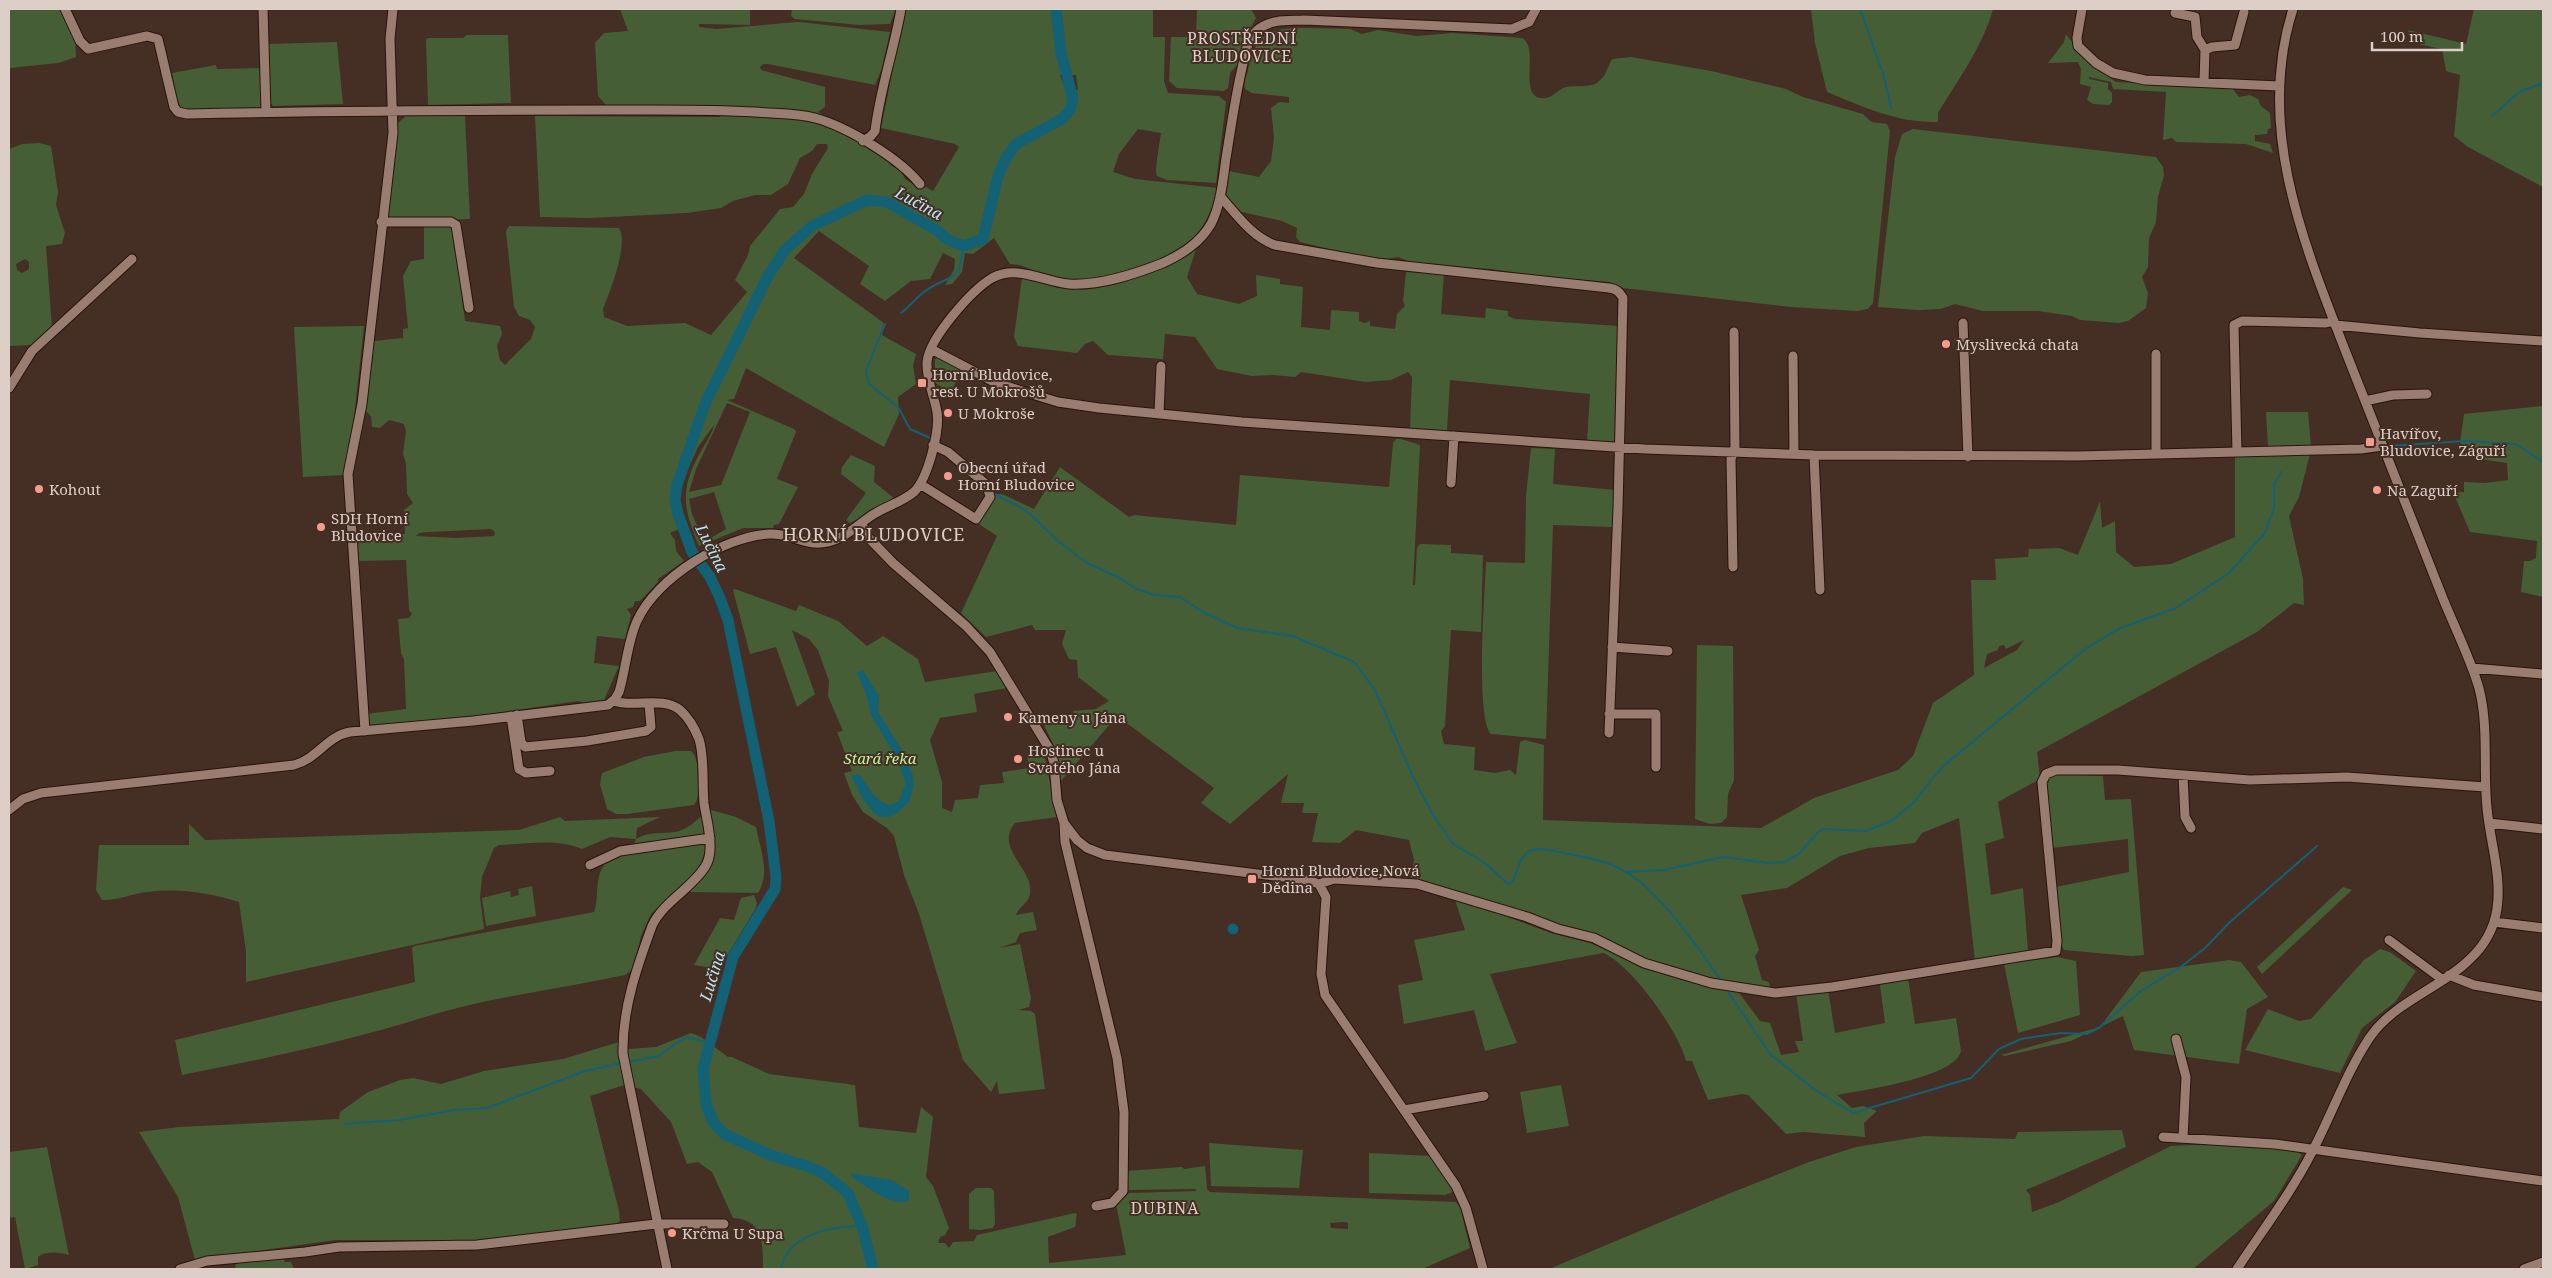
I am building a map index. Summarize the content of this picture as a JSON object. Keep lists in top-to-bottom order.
{
  "districts": ["PROSTŘEDNÍ BLUDOVICE", "HORNÍ BLUDOVICE", "DUBINA"],
  "water": ["Lučina"],
  "parks": ["Stará řeka"],
  "places": {
    "other": [
      "Myslivecká chata",
      "U Mokroše",
      "Obecní úřad Horní Bludovice",
      "Kohout",
      "Na Zaguří",
      "SDH Horní Bludovice",
      "Kameny u Jána",
      "Hostinec u Svatého Jána",
      "Krčma U Supa"
    ],
    "transit": ["Horní Bludovice, rest. U Mokrošů", "Havířov, Bludovice, Záguří", "Horní Bludovice,Nová Dědina"]
  },
  "scale_bar": "100 m"
}
